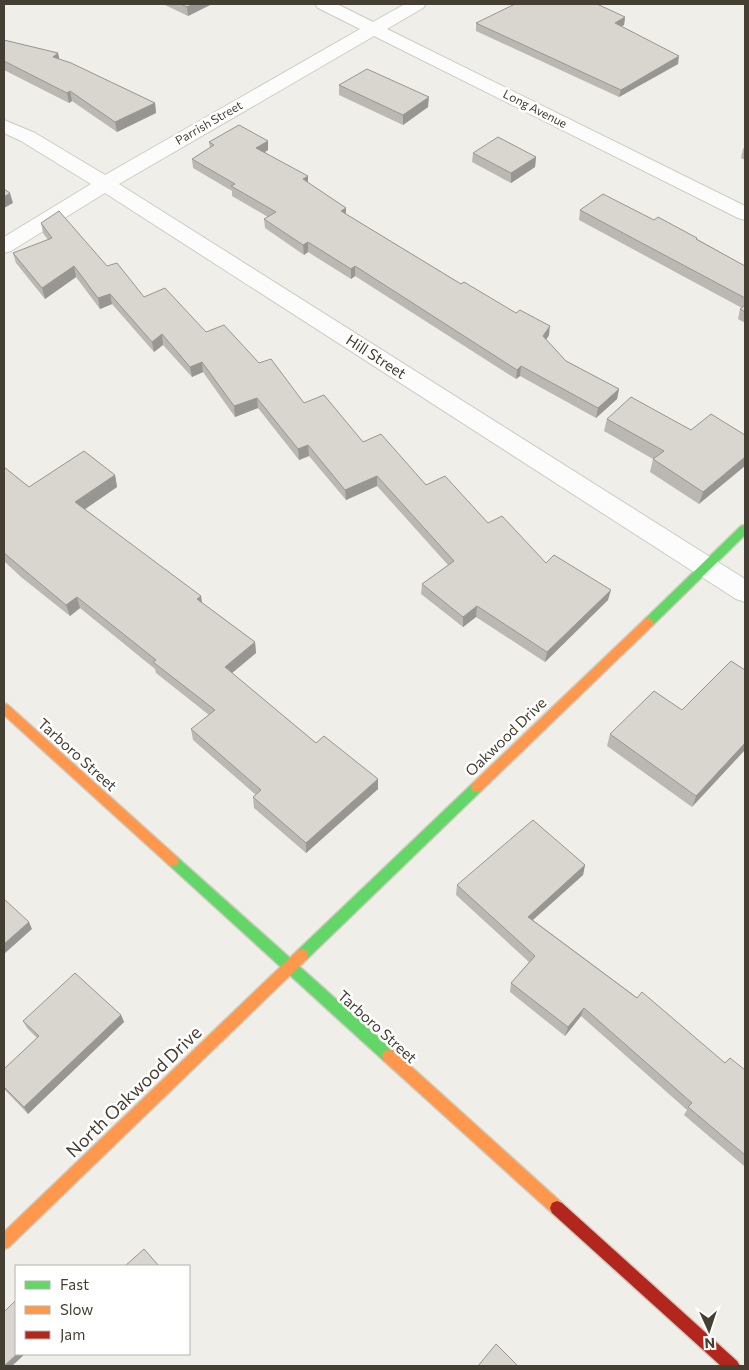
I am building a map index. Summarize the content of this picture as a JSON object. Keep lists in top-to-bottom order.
{
  "streets": {
    "street": [
      "Long Avenue",
      "Parrish Street",
      "Hill Street",
      "Oakwood Drive",
      "Tarboro Street",
      "North Oakwood Drive"
    ]
  },
  "crossings": [
    ["Long Avenue", "Parrish Street"],
    ["Parrish Street", "Hill Street"],
    ["Hill Street", "Oakwood Drive"],
    ["Oakwood Drive", "Tarboro Street"],
    ["Oakwood Drive", "North Oakwood Drive"],
    ["Tarboro Street", "North Oakwood Drive"]
  ],
  "legend": ["Fast", "Slow", "Jam"],
  "north": "bottom"
}
